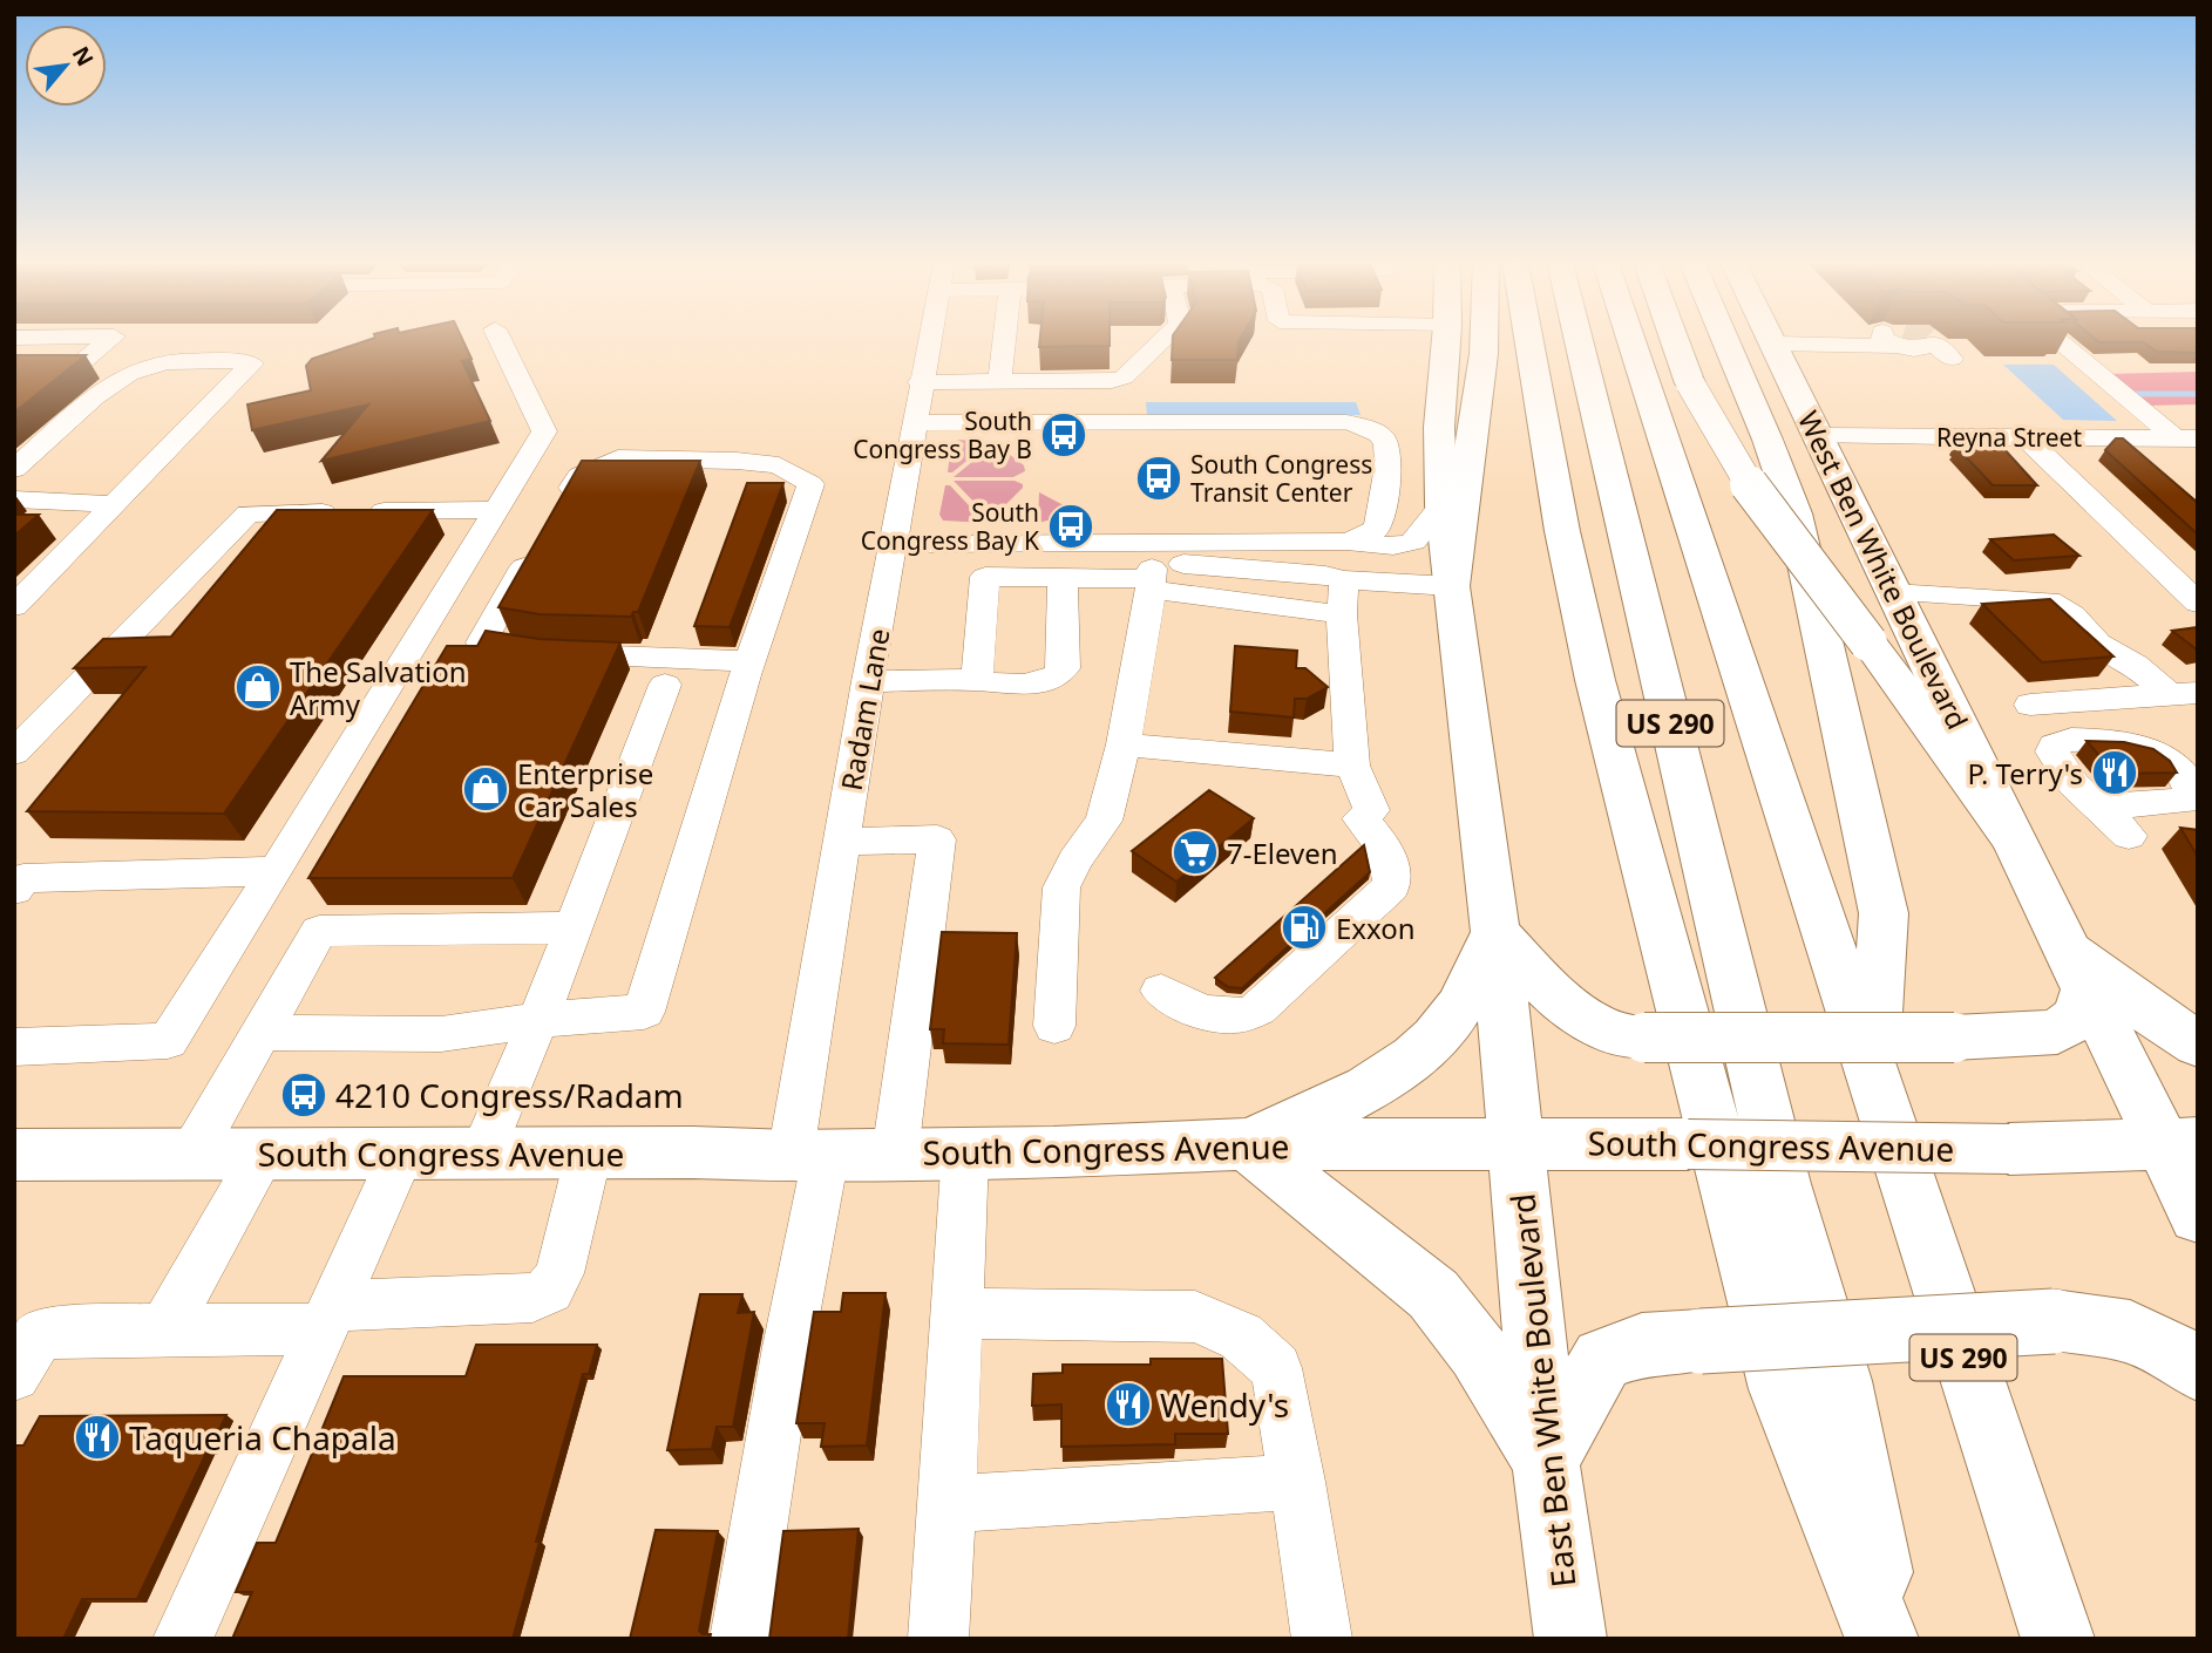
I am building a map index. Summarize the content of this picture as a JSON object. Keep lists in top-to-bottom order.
{
  "streets": {
    "main road": [
      "West Ben White Boulevard",
      "US 290",
      "South Congress Avenue",
      "East Ben White Boulevard"
    ],
    "street": ["Reyna Street", "Radam Lane"]
  },
  "crossings": [
    ["Reyna Street", "West Ben White Boulevard"],
    ["West Ben White Boulevard", "South Congress Avenue"],
    ["Radam Lane", "South Congress Avenue"],
    ["South Congress Avenue", "East Ben White Boulevard"]
  ],
  "places": {
    "bus stop": [
      "South Congress Bay B",
      "South Congress Transit Center",
      "South Congress Bay K",
      "4210 Congress/Radam"
    ],
    "shop": ["The Salvation Army", "Enterprise Car Sales"],
    "restaurant": ["P. Terry's", "Wendy's", "Taqueria Chapala"],
    "supermarket": ["7-Eleven"],
    "fuel station": ["Exxon"]
  },
  "north": "top right"
}
